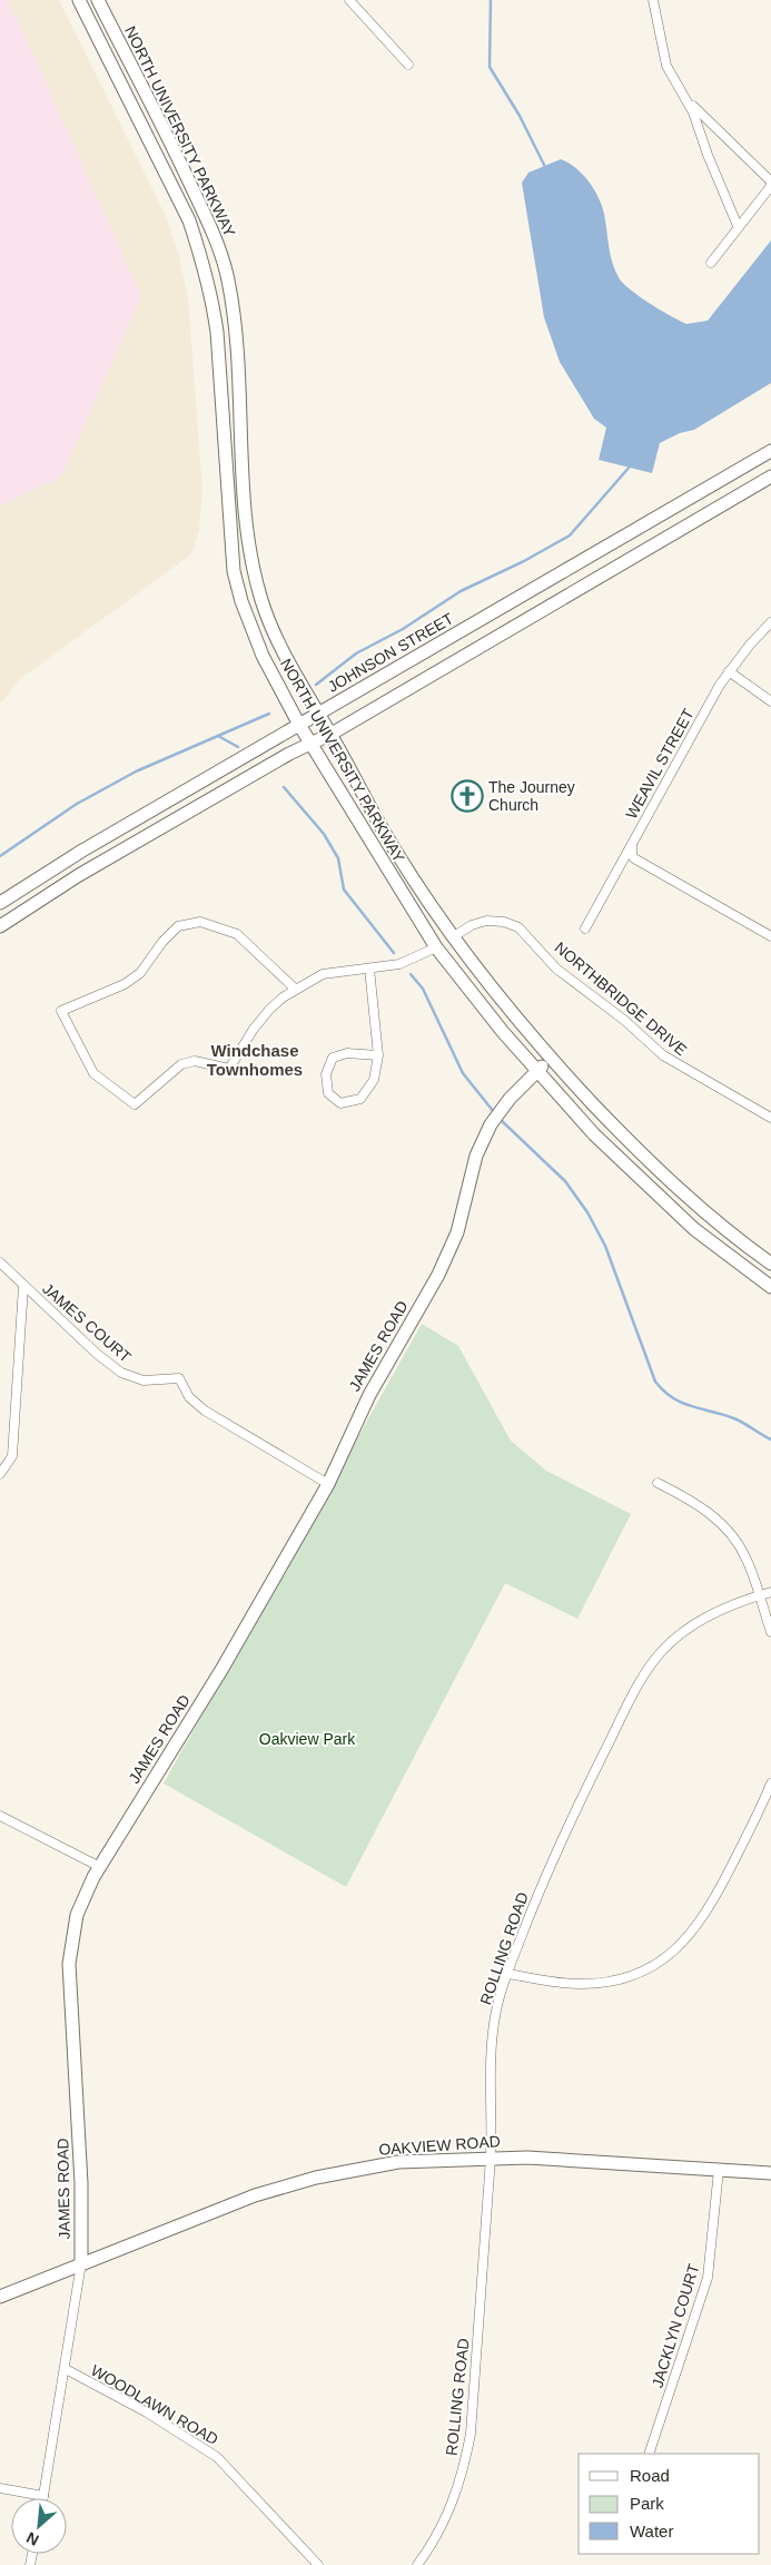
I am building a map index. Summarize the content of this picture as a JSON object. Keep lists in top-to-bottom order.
{
  "streets": {
    "main road": [
      "NORTH UNIVERSITY PARKWAY",
      "JOHNSON STREET",
      "JAMES ROAD",
      "OAKVIEW ROAD"
    ],
    "street": [
      "WEAVIL STREET",
      "NORTHBRIDGE DRIVE",
      "JAMES COURT",
      "ROLLING ROAD",
      "JACKLYN COURT",
      "WOODLAWN ROAD"
    ]
  },
  "crossings": [
    ["NORTH UNIVERSITY PARKWAY", "JOHNSON STREET"],
    ["NORTH UNIVERSITY PARKWAY", "NORTHBRIDGE DRIVE"],
    ["NORTH UNIVERSITY PARKWAY", "JAMES ROAD"],
    ["JAMES COURT", "JAMES ROAD"],
    ["JAMES ROAD", "OAKVIEW ROAD"],
    ["JAMES ROAD", "WOODLAWN ROAD"],
    ["ROLLING ROAD", "OAKVIEW ROAD"],
    ["OAKVIEW ROAD", "JACKLYN COURT"]
  ],
  "districts": ["Windchase Townhomes"],
  "parks": ["Oakview Park"],
  "places": {
    "church": ["The Journey Church"]
  },
  "legend": ["Road", "Park", "Water"],
  "north": "bottom left"
}
